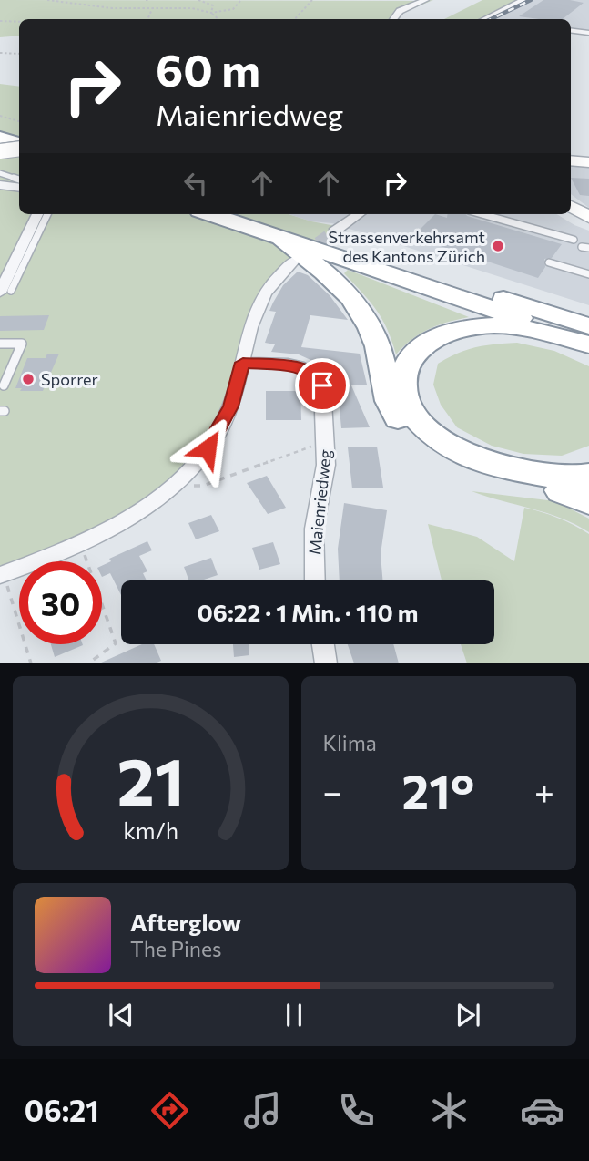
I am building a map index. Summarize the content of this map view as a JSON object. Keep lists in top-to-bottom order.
{
  "streets": {
    "street": ["Maienriedweg"]
  },
  "places": ["Strassenverkehrsamt des Kantons Zürich", "Sporrer"],
  "page": {
    "turn": ["60 m", "Maienriedweg"],
    "limit": "30",
    "trip": "06:22 · 1 Min. · 110 m",
    "tile": "Klima",
    "heat": ["−", "21°", "+"],
    "song": ["Afterglow", "The Pines"],
    "tabs": "06:21",
    "gauge": ["21", "km/h"]
  }
}
